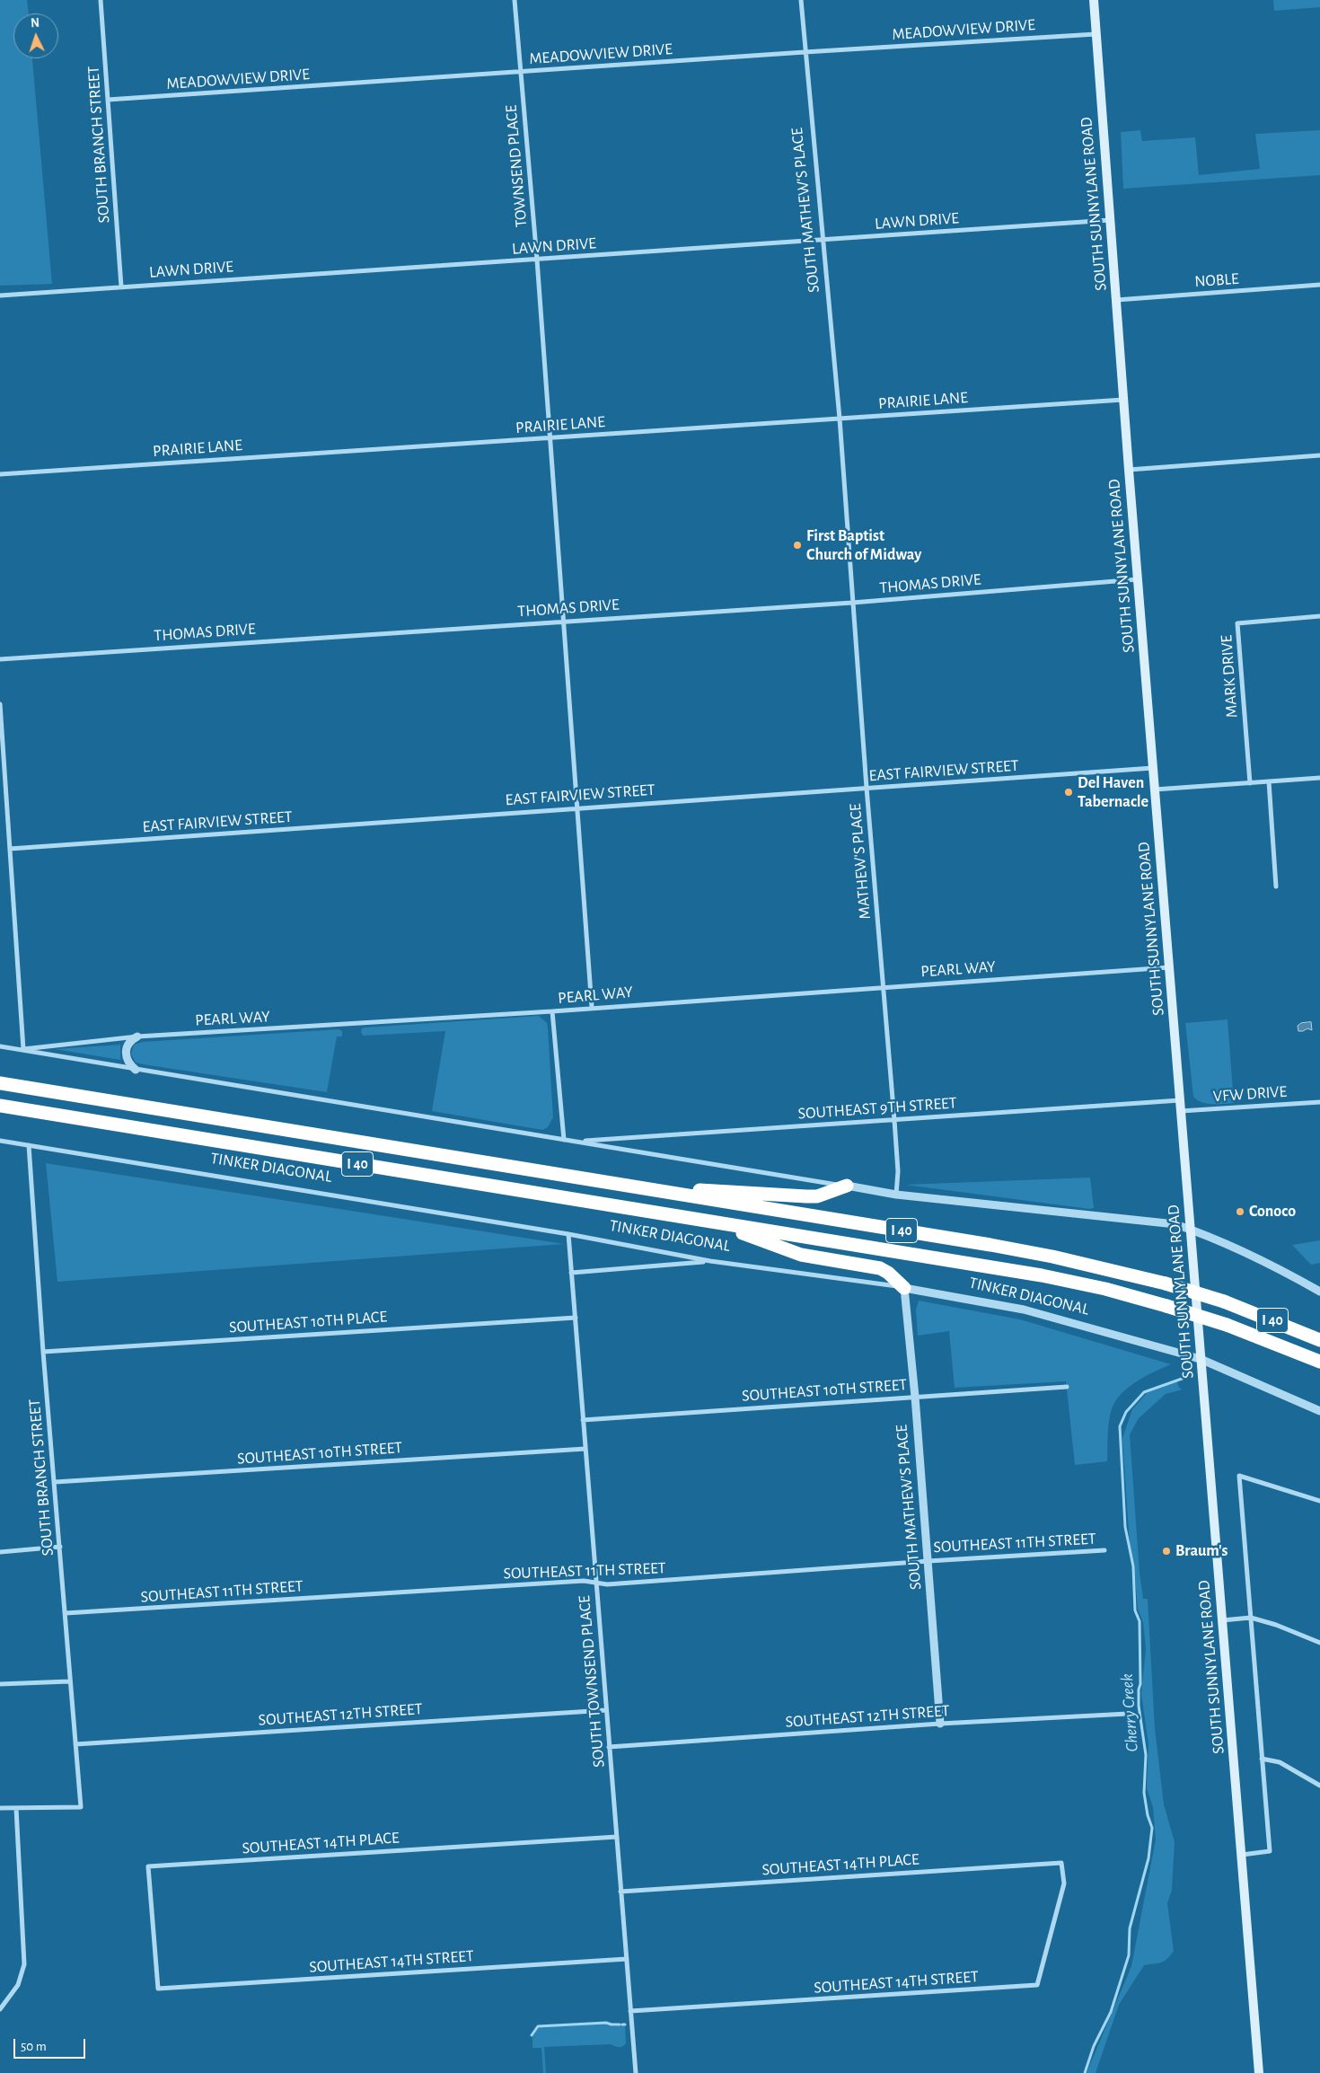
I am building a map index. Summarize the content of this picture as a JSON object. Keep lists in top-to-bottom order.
{
  "streets": {
    "highway": ["I 40", "TINKER DIAGONAL"],
    "main road": ["SOUTH SUNNYLANE ROAD"],
    "street": [
      "MEADOWVIEW DRIVE",
      "SOUTH BRANCH STREET",
      "TOWNSEND PLACE",
      "SOUTH MATHEW'S PLACE",
      "LAWN DRIVE",
      "NOBLE",
      "PRAIRIE LANE",
      "THOMAS DRIVE",
      "MARK DRIVE",
      "EAST FAIRVIEW STREET",
      "MATHEW'S PLACE",
      "PEARL WAY",
      "VFW DRIVE",
      "SOUTHEAST 9TH STREET",
      "SOUTHEAST 10TH PLACE",
      "SOUTHEAST 10TH STREET",
      "SOUTHEAST 11TH STREET",
      "SOUTH TOWNSEND PLACE",
      "SOUTHEAST 12TH STREET",
      "SOUTHEAST 14TH PLACE",
      "SOUTHEAST 14TH STREET"
    ]
  },
  "crossings": [
    ["MEADOWVIEW DRIVE", "SOUTH BRANCH STREET"],
    ["MEADOWVIEW DRIVE", "TOWNSEND PLACE"],
    ["MEADOWVIEW DRIVE", "SOUTH SUNNYLANE ROAD"],
    ["MEADOWVIEW DRIVE", "SOUTH MATHEW'S PLACE"],
    ["SOUTH BRANCH STREET", "LAWN DRIVE"],
    ["SOUTH BRANCH STREET", "TINKER DIAGONAL"],
    ["SOUTH BRANCH STREET", "SOUTHEAST 10TH PLACE"],
    ["SOUTH BRANCH STREET", "SOUTHEAST 10TH STREET"],
    ["SOUTH BRANCH STREET", "SOUTHEAST 11TH STREET"],
    ["SOUTH BRANCH STREET", "SOUTHEAST 12TH STREET"],
    ["TOWNSEND PLACE", "LAWN DRIVE"],
    ["TOWNSEND PLACE", "PRAIRIE LANE"],
    ["SOUTH SUNNYLANE ROAD", "LAWN DRIVE"],
    ["SOUTH SUNNYLANE ROAD", "NOBLE"],
    ["SOUTH SUNNYLANE ROAD", "PRAIRIE LANE"],
    ["SOUTH SUNNYLANE ROAD", "THOMAS DRIVE"],
    ["SOUTH SUNNYLANE ROAD", "EAST FAIRVIEW STREET"],
    ["SOUTH SUNNYLANE ROAD", "PEARL WAY"],
    ["SOUTH SUNNYLANE ROAD", "VFW DRIVE"],
    ["SOUTH SUNNYLANE ROAD", "SOUTHEAST 9TH STREET"],
    ["SOUTH SUNNYLANE ROAD", "TINKER DIAGONAL"],
    ["SOUTH MATHEW'S PLACE", "LAWN DRIVE"],
    ["SOUTH MATHEW'S PLACE", "PRAIRIE LANE"],
    ["SOUTH MATHEW'S PLACE", "MATHEW'S PLACE"],
    ["SOUTH MATHEW'S PLACE", "TINKER DIAGONAL"],
    ["SOUTH MATHEW'S PLACE", "SOUTHEAST 10TH STREET"],
    ["SOUTH MATHEW'S PLACE", "SOUTHEAST 11TH STREET"],
    ["SOUTH MATHEW'S PLACE", "SOUTHEAST 12TH STREET"],
    ["PRAIRIE LANE", "MATHEW'S PLACE"],
    ["THOMAS DRIVE", "MATHEW'S PLACE"],
    ["EAST FAIRVIEW STREET", "MATHEW'S PLACE"],
    ["MATHEW'S PLACE", "PEARL WAY"],
    ["MATHEW'S PLACE", "SOUTHEAST 9TH STREET"],
    ["TINKER DIAGONAL", "SOUTH TOWNSEND PLACE"],
    ["SOUTHEAST 10TH PLACE", "SOUTH TOWNSEND PLACE"],
    ["SOUTHEAST 10TH STREET", "SOUTH TOWNSEND PLACE"],
    ["SOUTHEAST 11TH STREET", "SOUTH TOWNSEND PLACE"],
    ["SOUTH TOWNSEND PLACE", "SOUTHEAST 12TH STREET"],
    ["SOUTH TOWNSEND PLACE", "SOUTHEAST 14TH PLACE"],
    ["SOUTH TOWNSEND PLACE", "SOUTHEAST 14TH STREET"],
    ["SOUTHEAST 14TH PLACE", "SOUTHEAST 14TH STREET"]
  ],
  "water": ["Cherry Creek"],
  "places": [
    "First Baptist Church of Midway",
    "Del Haven Tabernacle",
    "Conoco",
    "Braum's"
  ],
  "scale_bar": "50 m",
  "north": "top"
}
